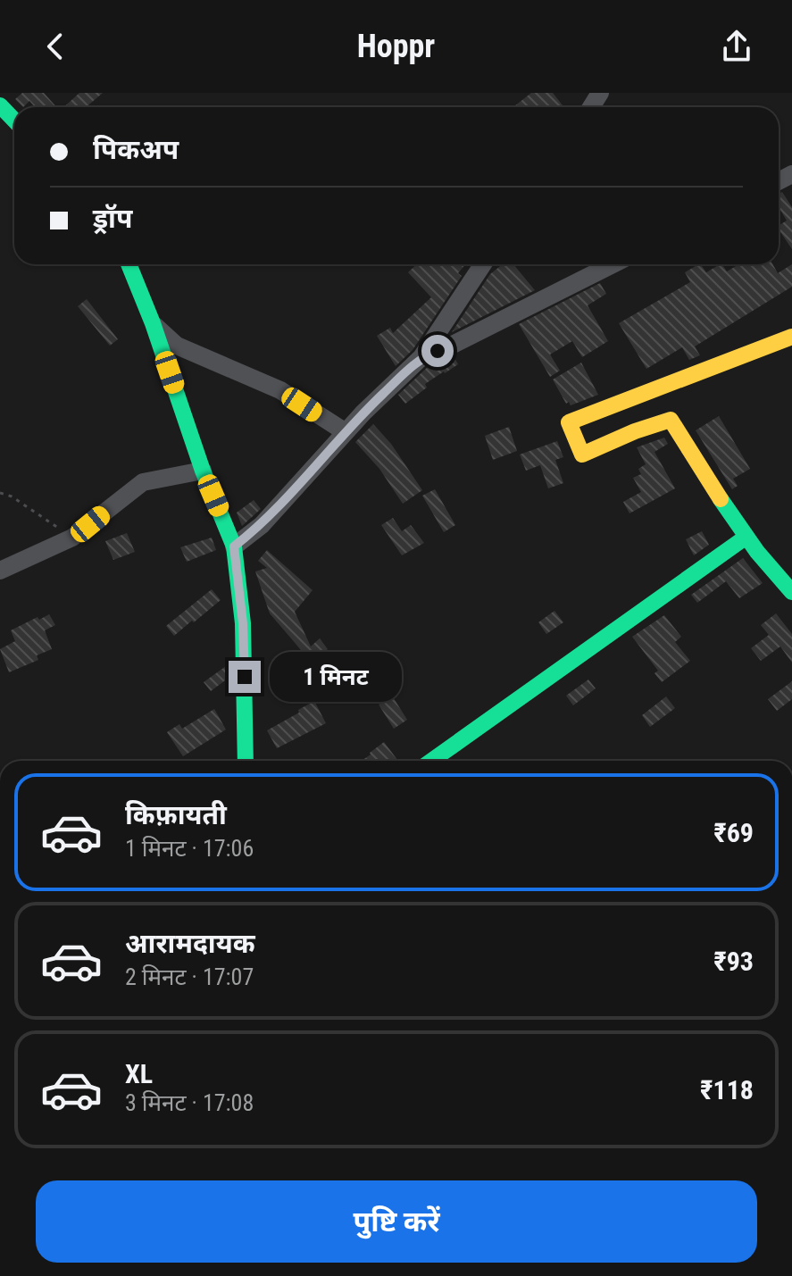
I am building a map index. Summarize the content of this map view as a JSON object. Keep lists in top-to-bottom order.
{
  "page": {
    "header": "Hoppr",
    "banner": ["पिकअप", "ड्रॉप"],
    "bubble": "1 मिनट",
    "list": [
      {
        "name": "किफ़ायती",
        "note": "1 मिनट · 17:06",
        "value": "₹69"
      },
      {
        "name": "आरामदायक",
        "note": "2 मिनट · 17:07",
        "value": "₹93"
      },
      {
        "name": "XL",
        "note": "3 मिनट · 17:08",
        "value": "₹118"
      }
    ],
    "buttons": "पुष्टि करें"
  }
}
